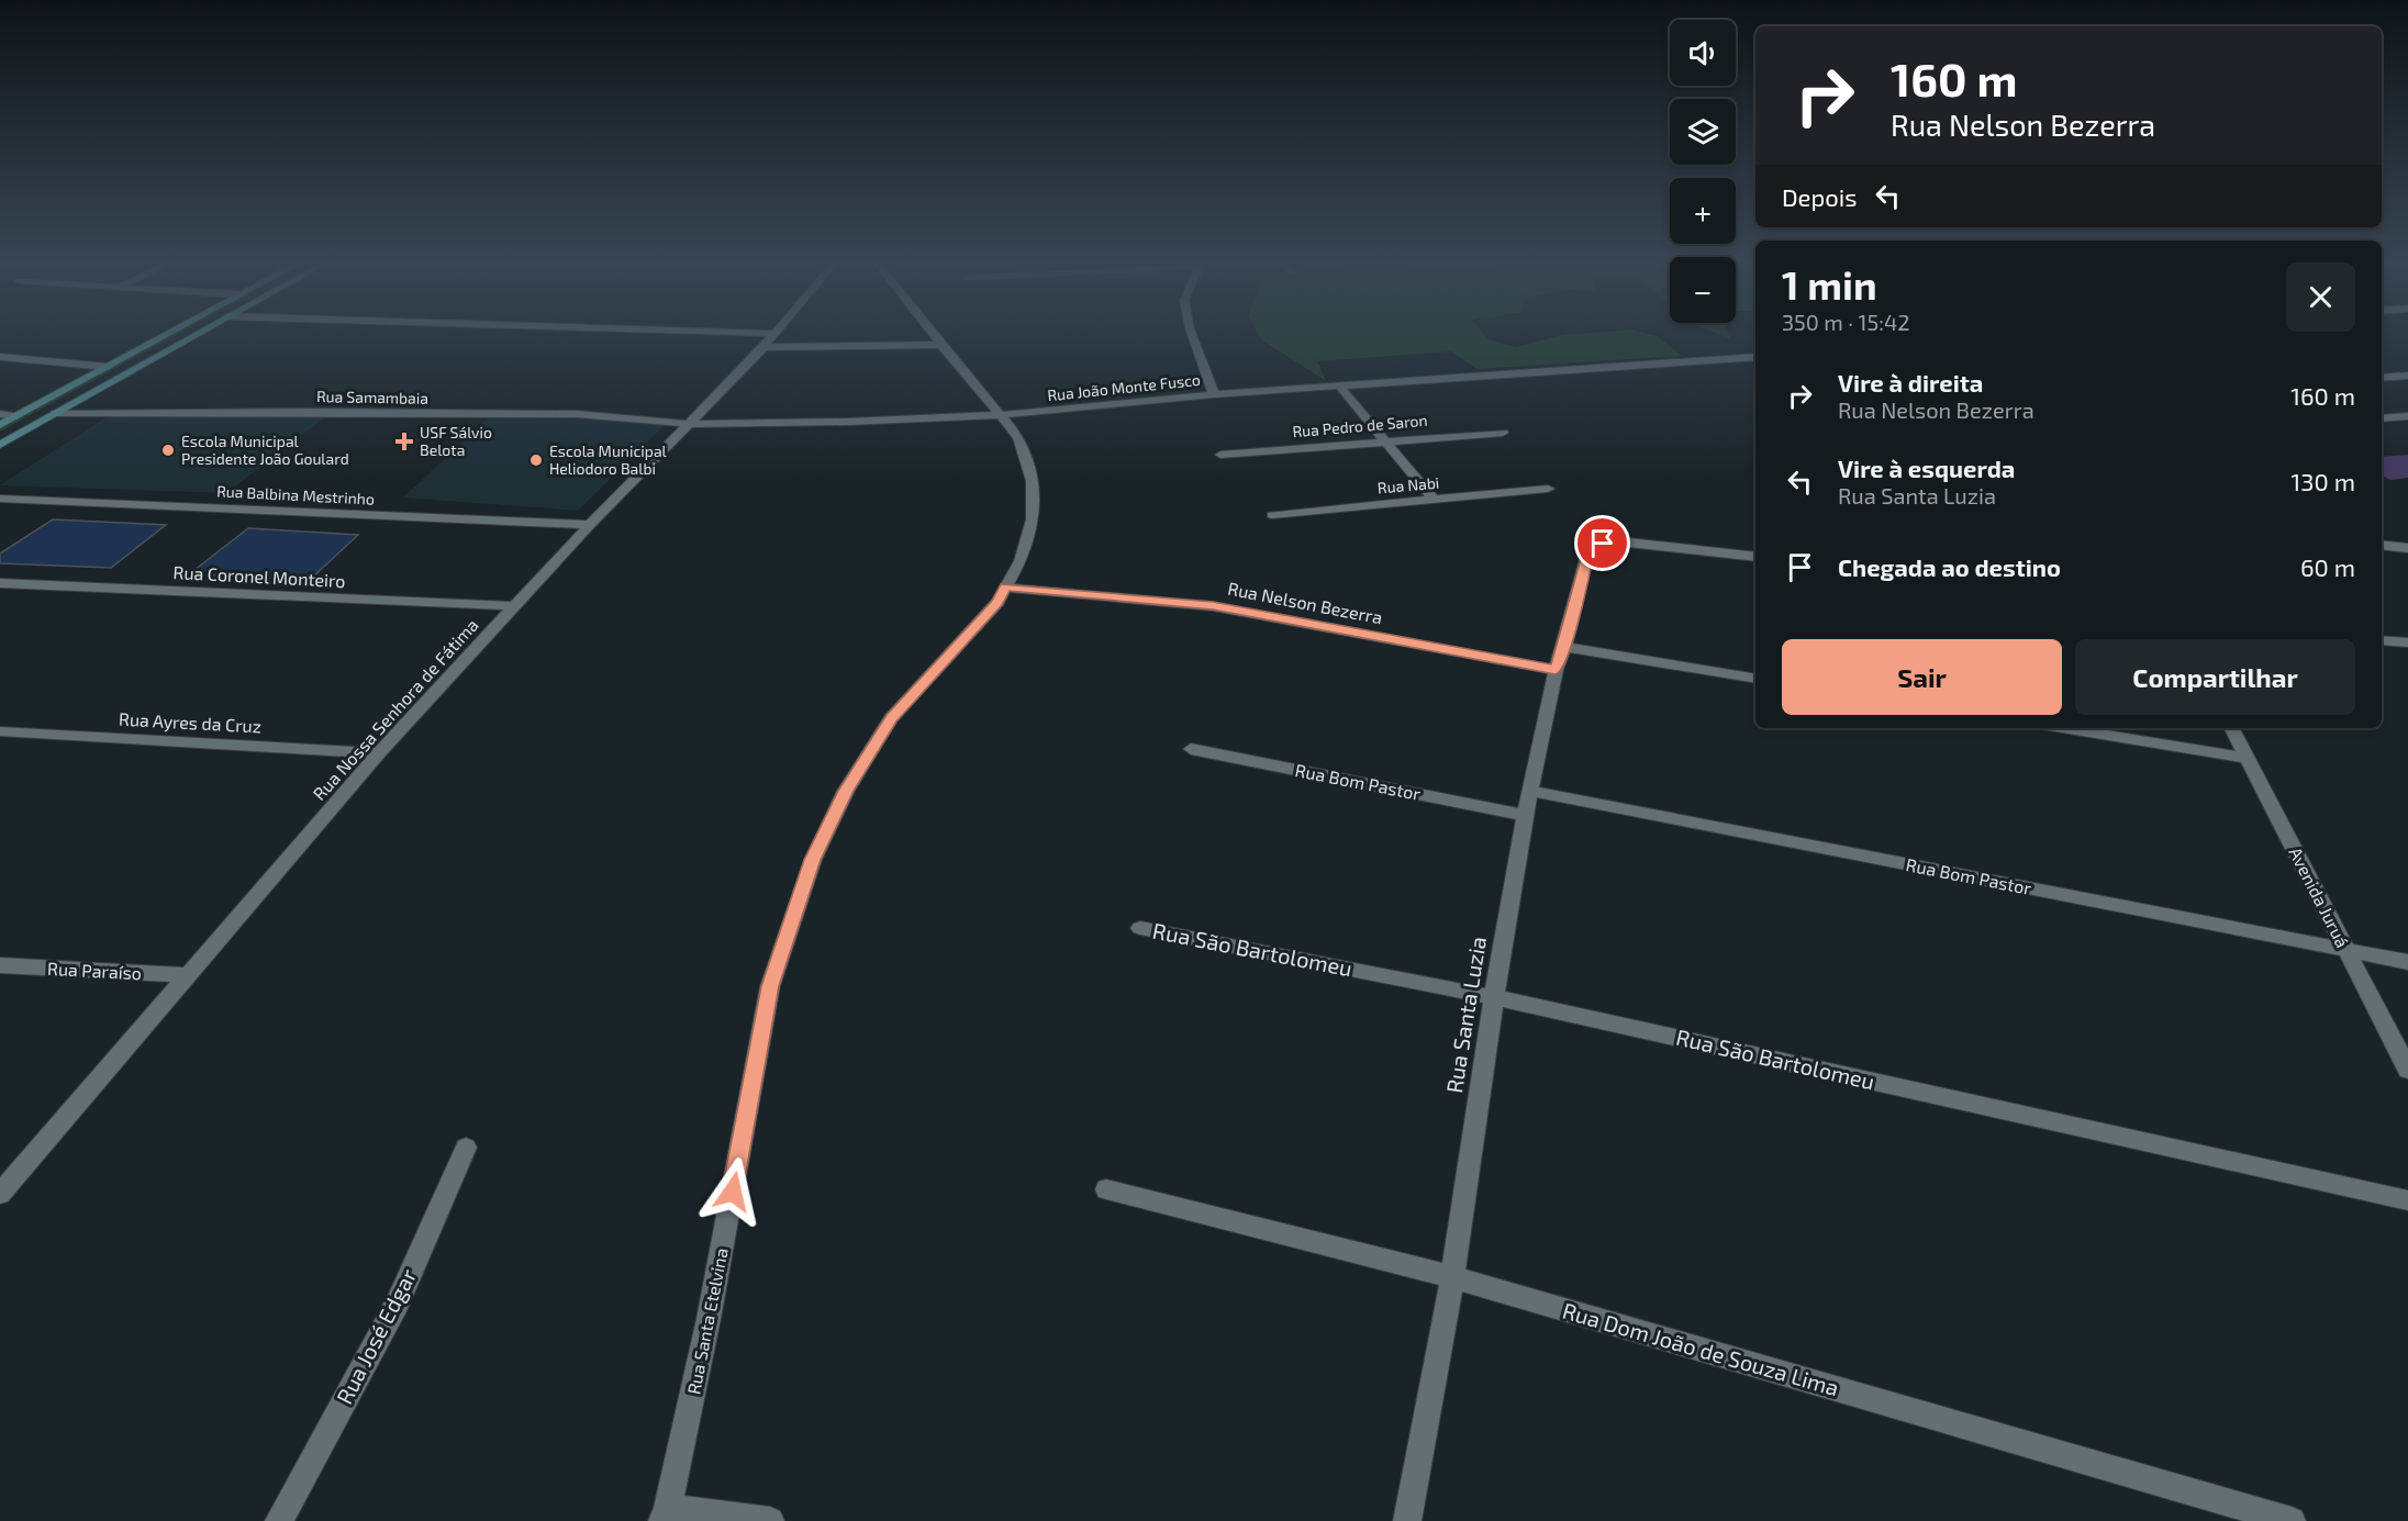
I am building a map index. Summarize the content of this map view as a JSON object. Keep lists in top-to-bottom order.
{
  "streets": {
    "street": [
      "Rua João Monte Fusco",
      "Rua Samambaia",
      "Rua Pedro de Saron",
      "Rua Nabi",
      "Rua Balbina Mestrinho",
      "Rua Coronel Monteiro",
      "Rua Nelson Bezerra",
      "Rua Nossa Senhora de Fátima",
      "Rua Ayres da Cruz",
      "Rua Bom Pastor",
      "Avenida Juruá",
      "Rua São Bartolomeu",
      "Rua Paraíso",
      "Rua Santa Luzia",
      "Rua Santa Etelvina",
      "Rua José Edgar",
      "Rua Dom João de Souza Lima"
    ]
  },
  "crossings": [
    ["Rua João Monte Fusco", "Rua Samambaia"],
    ["Rua João Monte Fusco", "Rua Nossa Senhora de Fátima"],
    ["Rua João Monte Fusco", "Rua Santa Etelvina"],
    ["Rua Samambaia", "Rua Nossa Senhora de Fátima"],
    ["Rua Balbina Mestrinho", "Rua Nossa Senhora de Fátima"],
    ["Rua Coronel Monteiro", "Rua Nossa Senhora de Fátima"],
    ["Rua Nelson Bezerra", "Rua Santa Luzia"],
    ["Rua Nelson Bezerra", "Rua Santa Etelvina"],
    ["Rua Nossa Senhora de Fátima", "Rua Ayres da Cruz"],
    ["Rua Nossa Senhora de Fátima", "Rua Paraíso"],
    ["Rua Bom Pastor", "Avenida Juruá"],
    ["Rua Bom Pastor", "Rua Santa Luzia"],
    ["Rua São Bartolomeu", "Rua Santa Luzia"],
    ["Rua Santa Luzia", "Rua Dom João de Souza Lima"]
  ],
  "places": {
    "health": ["USF Sálvio Belota"],
    "other": ["Escola Municipal Presidente João Goulard", "Escola Municipal Heliodoro Balbi"]
  },
  "page": {
    "map_buttons": ["+", "−"],
    "turn": ["160 m", "Rua Nelson Bezerra"],
    "then": "Depois",
    "heading": ["1 min", "350 m · 15:42"],
    "list": [
      {
        "name": "Vire à direita",
        "note": "Rua Nelson Bezerra",
        "value": "160 m"
      },
      {
        "name": "Vire à esquerda",
        "note": "Rua Santa Luzia",
        "value": "130 m"
      },
      {
        "name": "Chegada ao destino",
        "value": "60 m"
      }
    ],
    "buttons": ["Sair", "Compartilhar"]
  }
}
